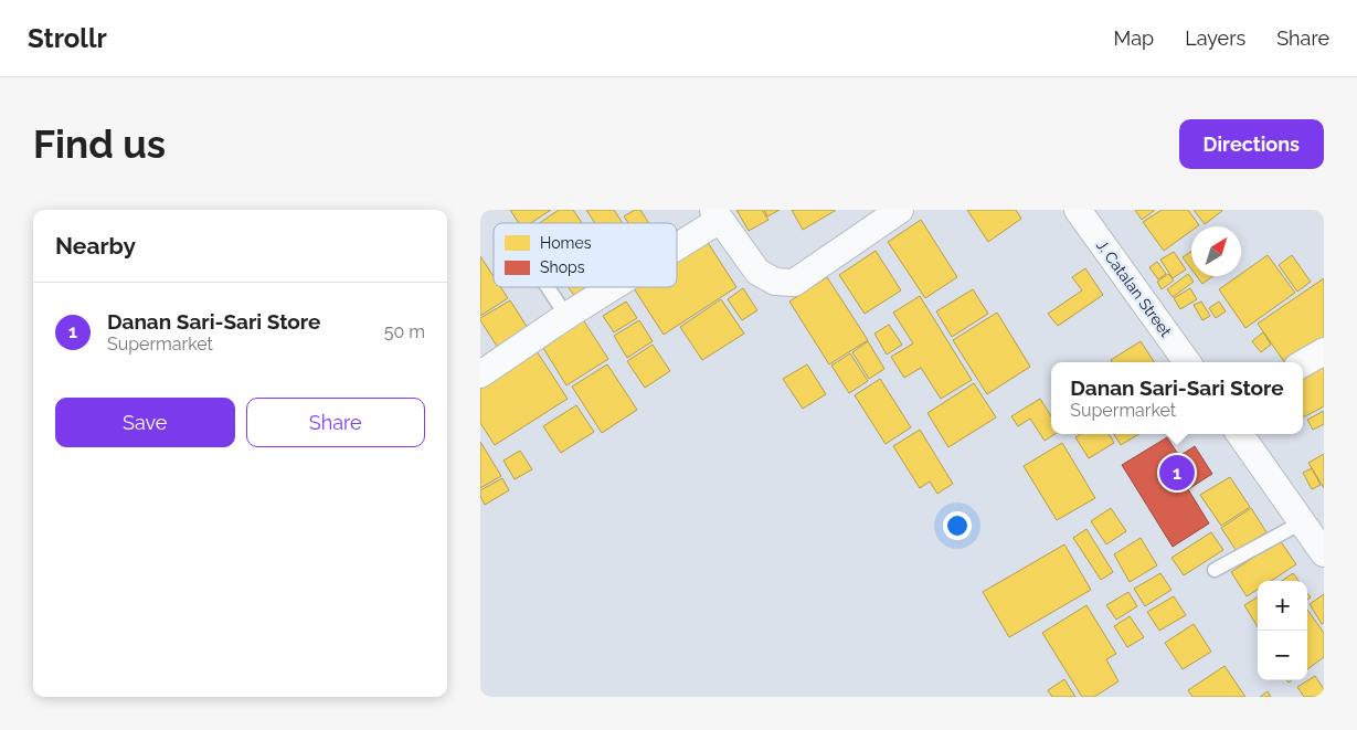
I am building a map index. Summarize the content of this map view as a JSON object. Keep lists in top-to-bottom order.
{
  "streets": {
    "street": ["J. Catalan Street"]
  },
  "legend": ["Homes", "Shops"],
  "north": "top right",
  "page": {
    "header": "Strollr",
    "nav": ["Map", "Layers", "Share"],
    "buttons": [
      "Directions",
      ["Save", "Share"]
    ],
    "title": "Find us",
    "heading": "Nearby",
    "list": [
      {
        "mark": "1",
        "name": "Danan Sari-Sari Store",
        "note": "Supermarket",
        "value": "50 m"
      }
    ],
    "popup": ["Danan Sari-Sari Store", "Supermarket"],
    "pins": "1",
    "map_buttons": ["+", "−"]
  }
}
